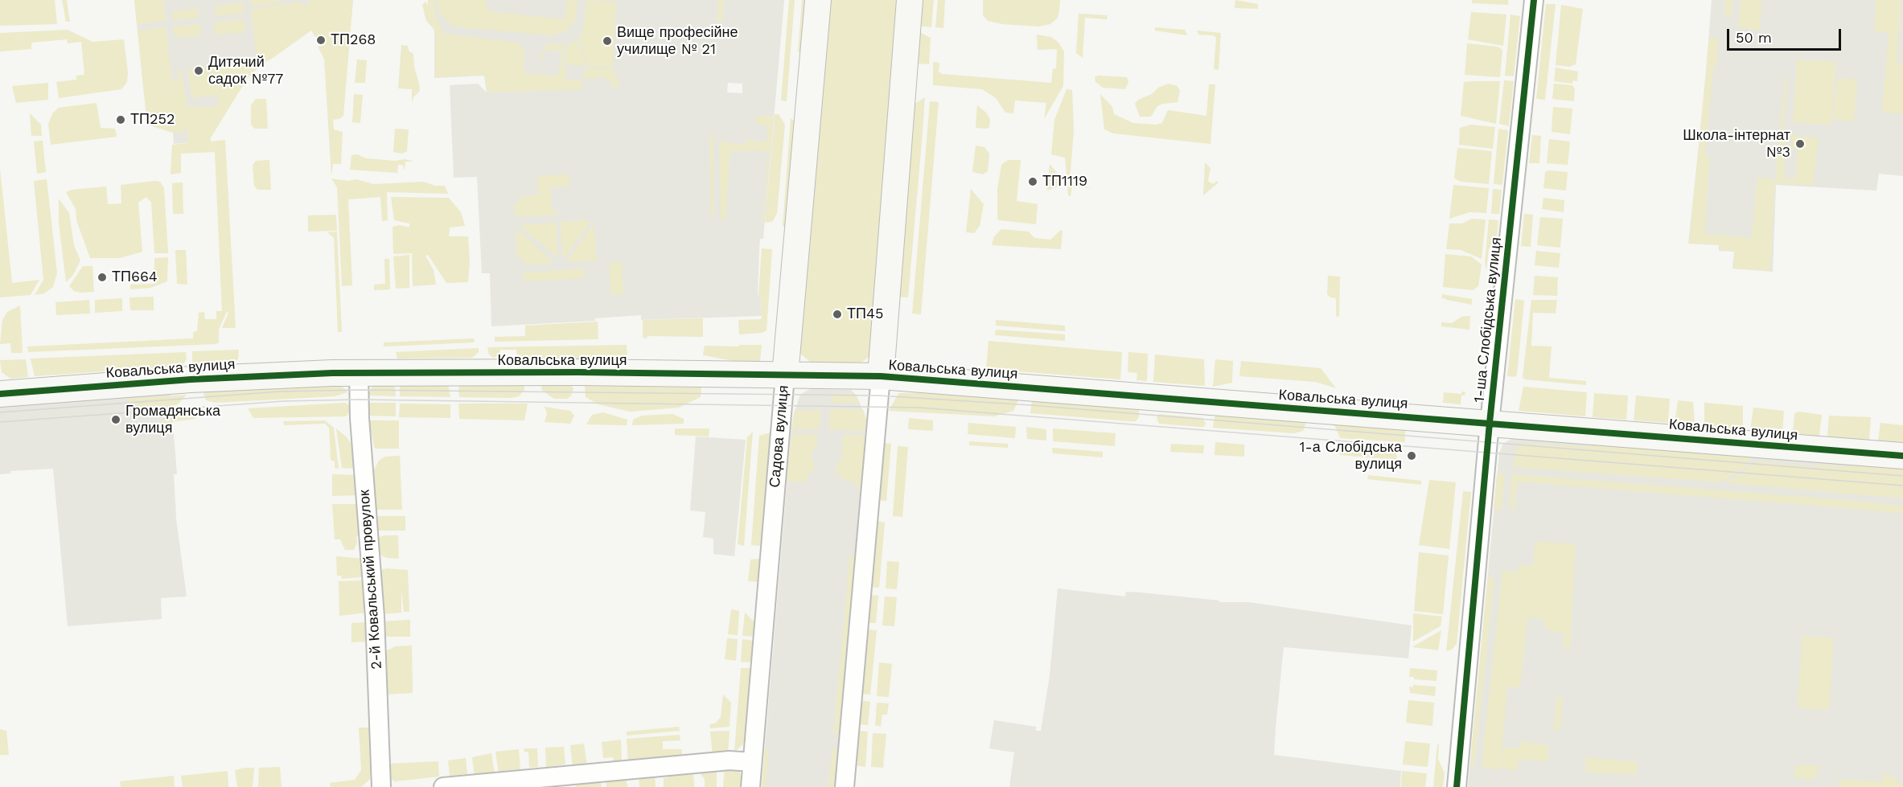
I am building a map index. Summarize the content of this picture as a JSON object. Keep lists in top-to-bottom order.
{
  "streets": {
    "street": [
      "1-ша Слобідська вулиця",
      "Ковальська вулиця",
      "Садова вулиця",
      "2-й Ковальський провулок"
    ]
  },
  "crossings": [
    ["1-ша Слобідська вулиця", "Ковальська вулиця"],
    ["Ковальська вулиця", "Садова вулиця"],
    ["Ковальська вулиця", "2-й Ковальський провулок"]
  ],
  "places": [
    "ТП268",
    "Вище професійне училище № 21",
    "Дитячий садок №77",
    "ТП252",
    "Школа-інтернат №3",
    "ТП1119",
    "ТП664",
    "ТП45",
    "Громадянська вулиця",
    "1-а Слобідська вулиця"
  ],
  "scale_bar": "50 m"
}
